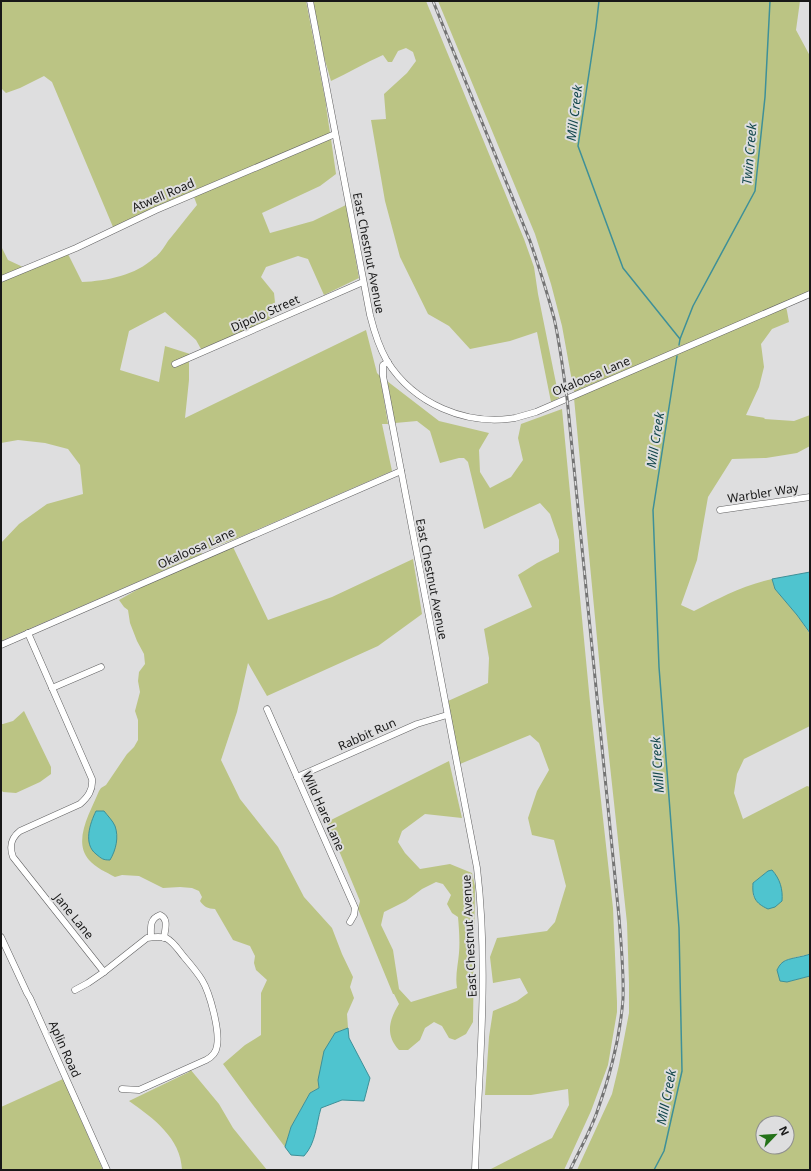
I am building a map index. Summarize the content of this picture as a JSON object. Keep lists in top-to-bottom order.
{
  "streets": {
    "street": [
      "Atwell Road",
      "East Chestnut Avenue",
      "Dipolo Street",
      "Okaloosa Lane",
      "Warbler Way",
      "Rabbit Run",
      "Wild Hare Lane",
      "Jane Lane",
      "Aplin Road"
    ]
  },
  "crossings": [
    ["Atwell Road", "East Chestnut Avenue"],
    ["East Chestnut Avenue", "Dipolo Street"],
    ["East Chestnut Avenue", "Okaloosa Lane"],
    ["East Chestnut Avenue", "Rabbit Run"],
    ["Okaloosa Lane", "Jane Lane"],
    ["Rabbit Run", "Wild Hare Lane"]
  ],
  "water": ["Mill Creek", "Twin Creek"],
  "north": "top right"
}
